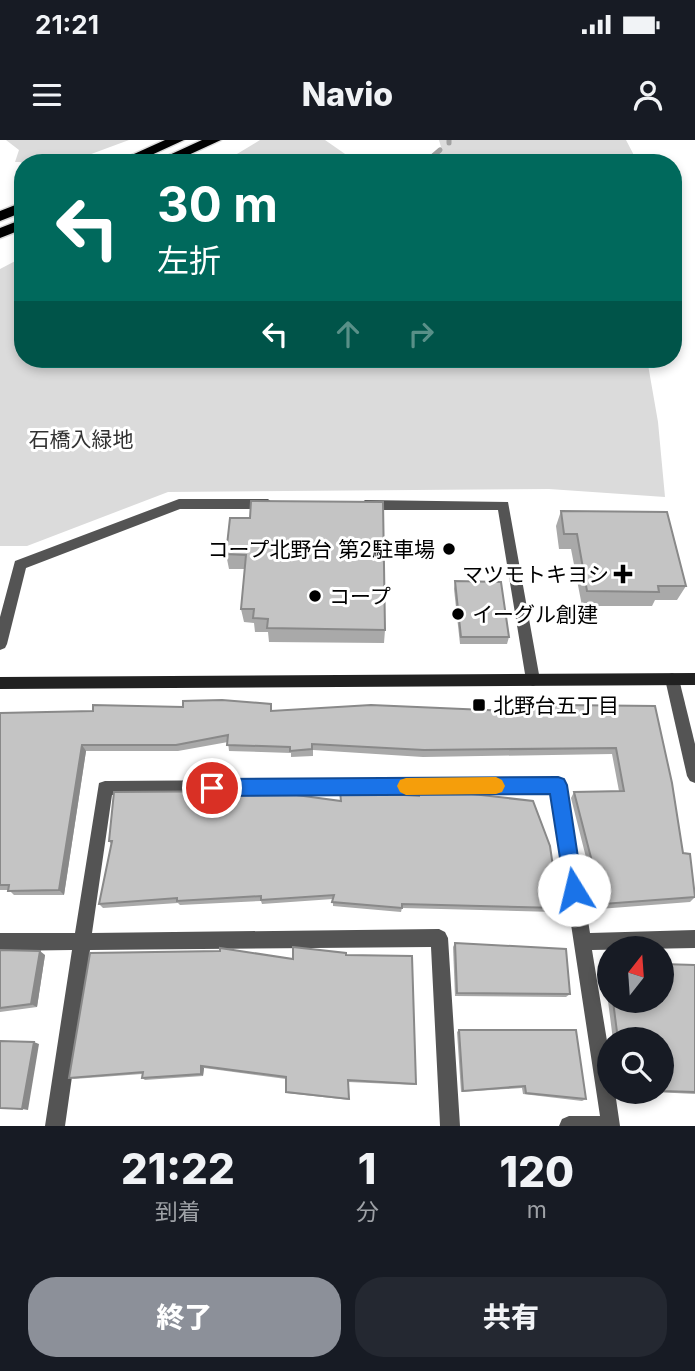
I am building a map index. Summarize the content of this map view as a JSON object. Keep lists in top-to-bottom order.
{
  "parks": ["石橋入緑地"],
  "places": {
    "other": ["コープ北野台 第2駐車場", "コープ", "イーグル創建"],
    "health": ["マツモトキヨシ"],
    "transit": ["北野台五丁目"]
  },
  "north": "top",
  "page": {
    "status": "21:21",
    "header": "Navio",
    "turn": ["30 m", "左折"],
    "eta": [
      "21:22",
      "到着",
      "1",
      "分",
      "120",
      "m"
    ],
    "buttons": ["終了", "共有"]
  }
}
